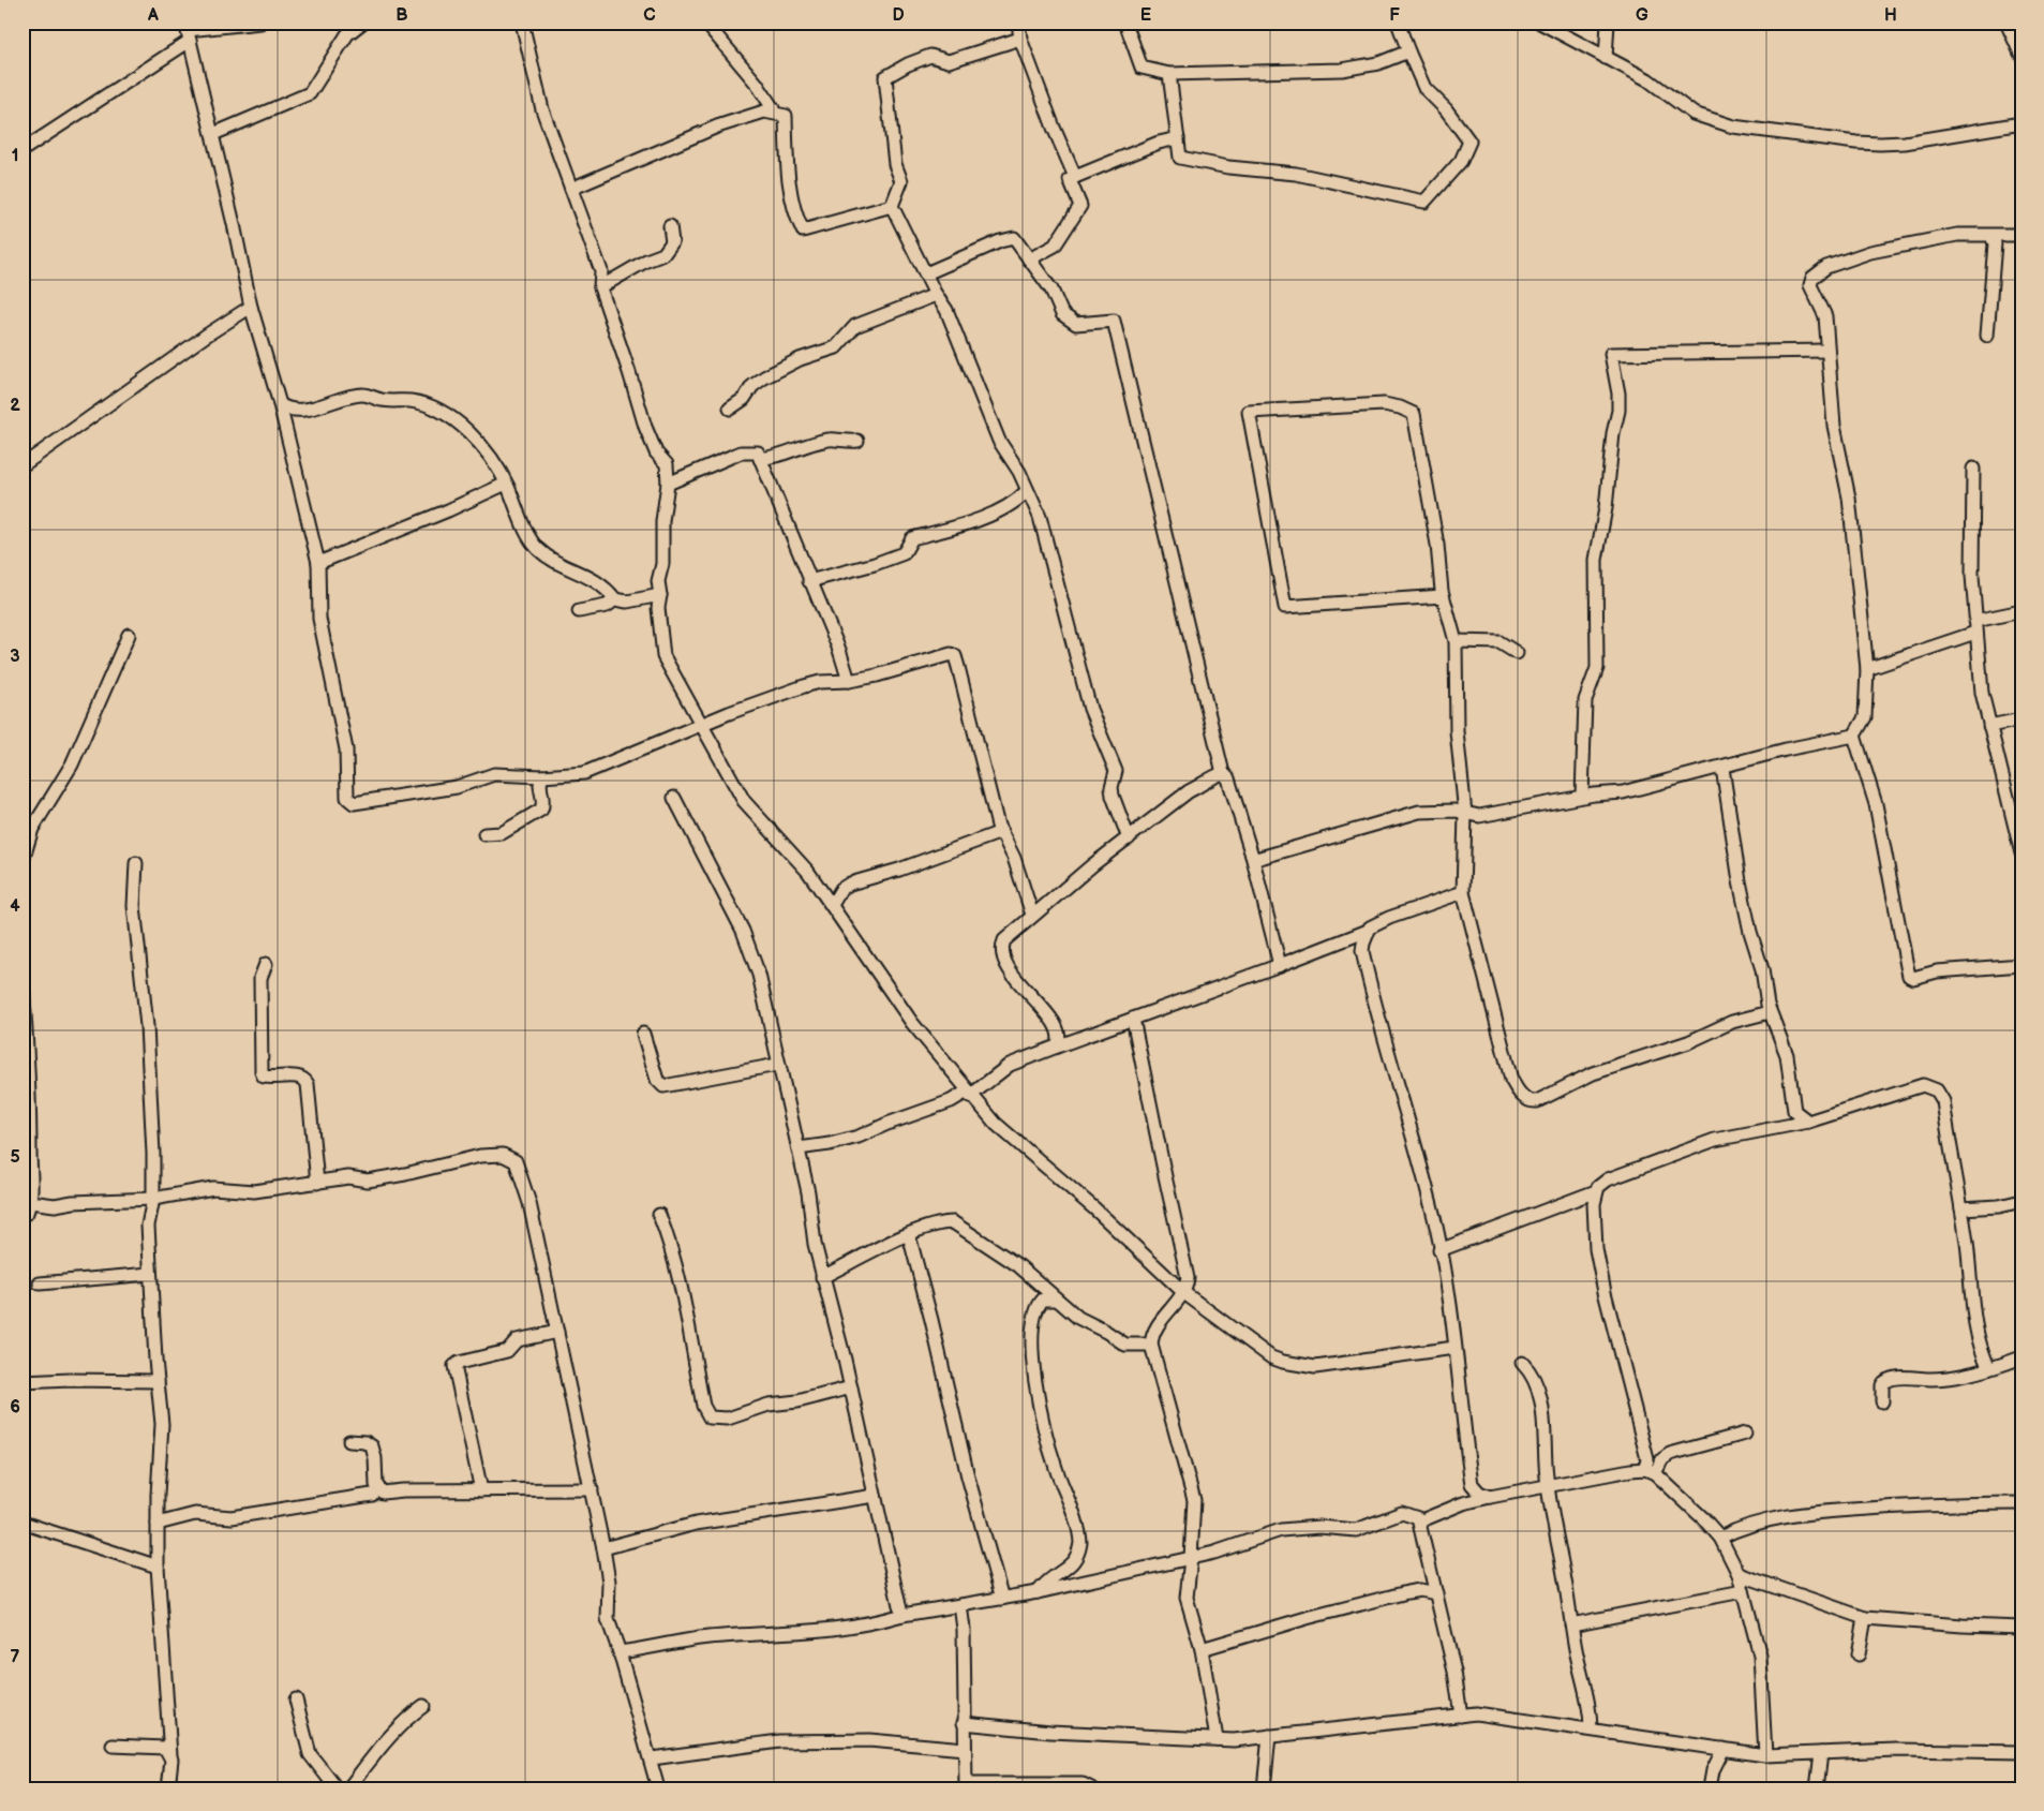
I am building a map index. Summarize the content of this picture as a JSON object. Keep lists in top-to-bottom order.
{
  "grid": {
    "columns": [
      "A",
      "B",
      "C",
      "D",
      "E",
      "F",
      "G",
      "H"
    ],
    "rows": [
      "1",
      "2",
      "3",
      "4",
      "5",
      "6",
      "7"
    ]
  }
}
